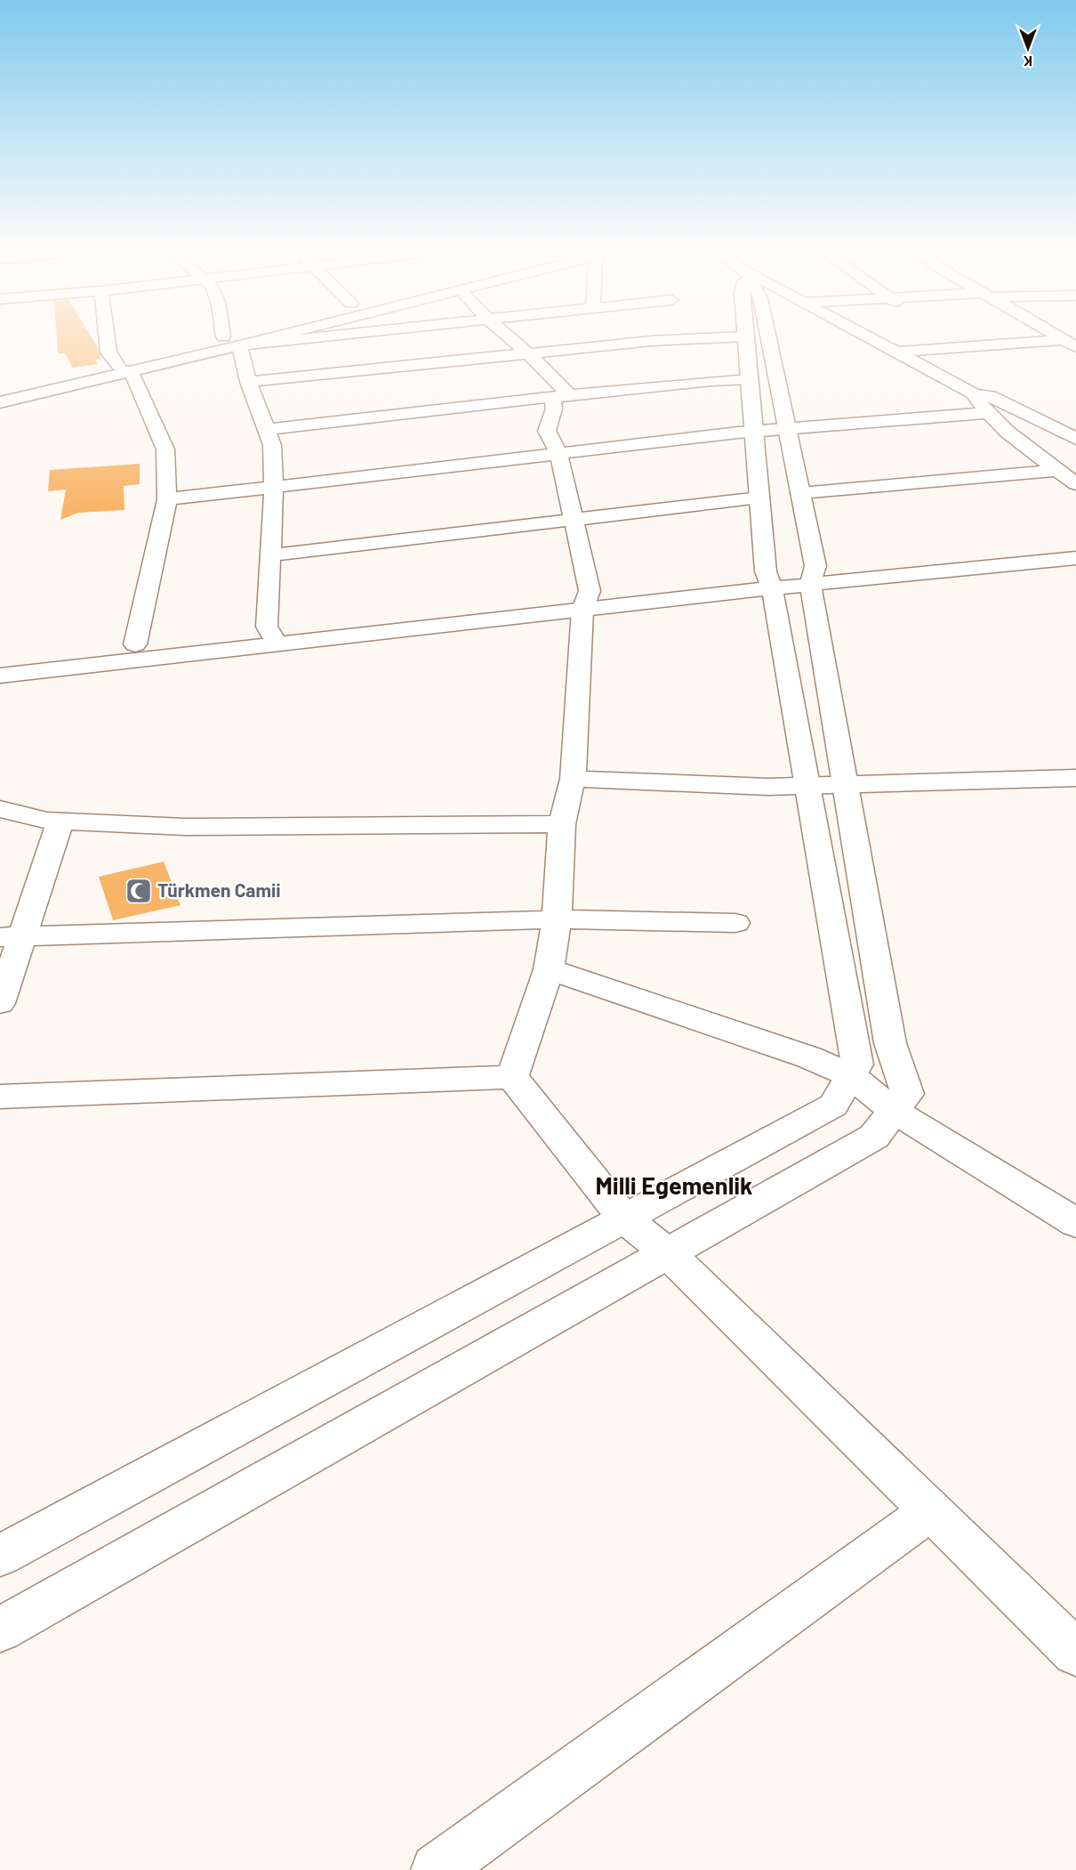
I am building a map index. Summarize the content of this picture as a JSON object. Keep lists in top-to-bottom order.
{
  "districts": ["Milli Egemenlik"],
  "places": {
    "mosque": ["Türkmen Camii"]
  },
  "north": "bottom"
}
